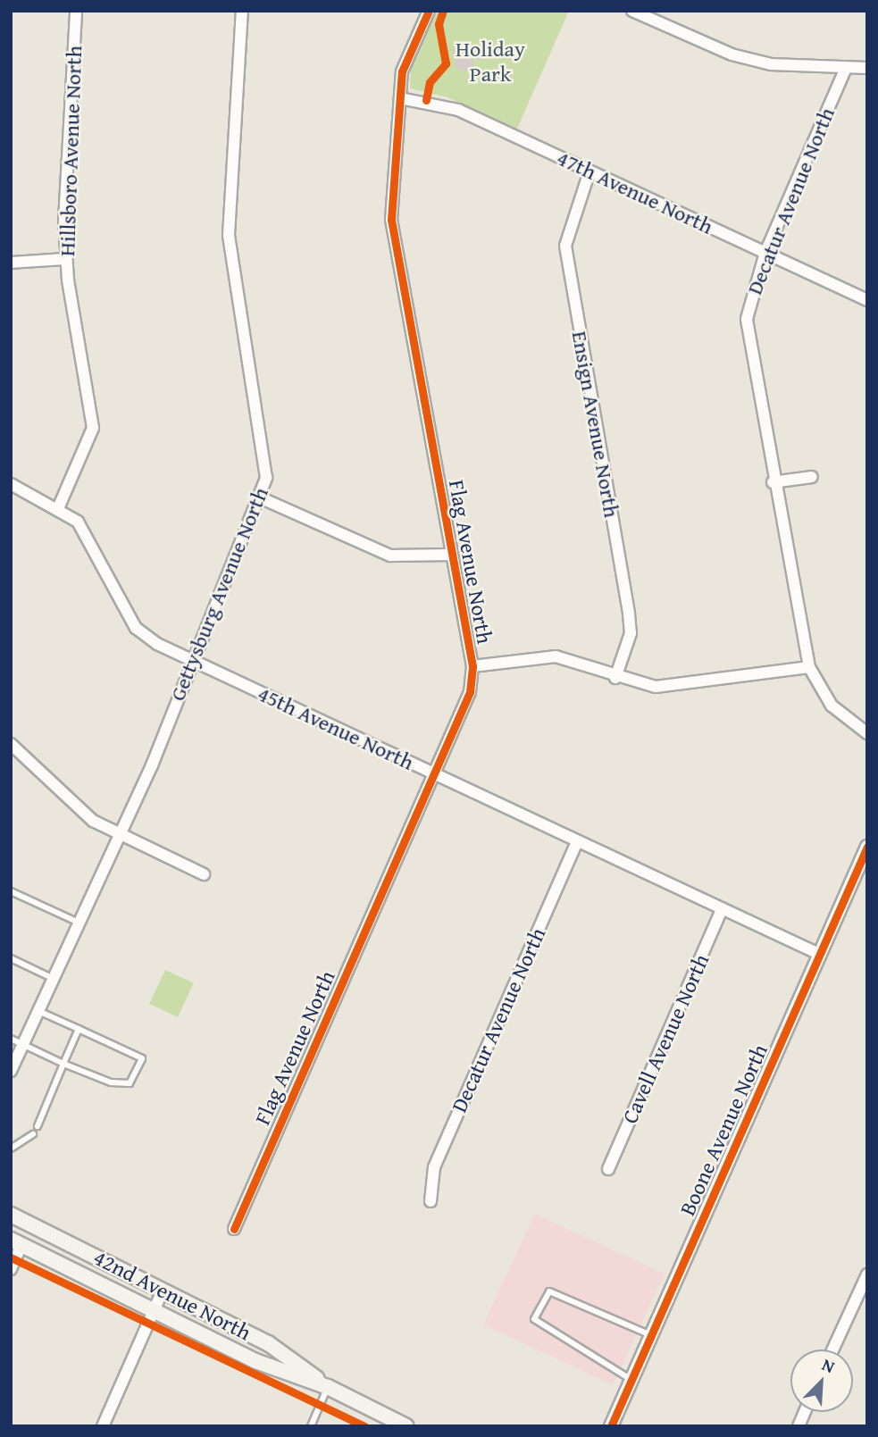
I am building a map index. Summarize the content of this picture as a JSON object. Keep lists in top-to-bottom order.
{
  "streets": {
    "main road": ["42nd Avenue North"],
    "street": [
      "Hillsboro Avenue North",
      "47th Avenue North",
      "Decatur Avenue North",
      "Ensign Avenue North",
      "Flag Avenue North",
      "Gettysburg Avenue North",
      "45th Avenue North",
      "Cavell Avenue North",
      "Boone Avenue North"
    ]
  },
  "crossings": [
    ["Hillsboro Avenue North", "45th Avenue North"],
    ["47th Avenue North", "Decatur Avenue North"],
    ["47th Avenue North", "Ensign Avenue North"],
    ["47th Avenue North", "Flag Avenue North"],
    ["Decatur Avenue North", "45th Avenue North"],
    ["Flag Avenue North", "45th Avenue North"],
    ["Gettysburg Avenue North", "45th Avenue North"],
    ["45th Avenue North", "Cavell Avenue North"],
    ["45th Avenue North", "Boone Avenue North"]
  ],
  "parks": ["Holiday Park"],
  "north": "top right"
}
